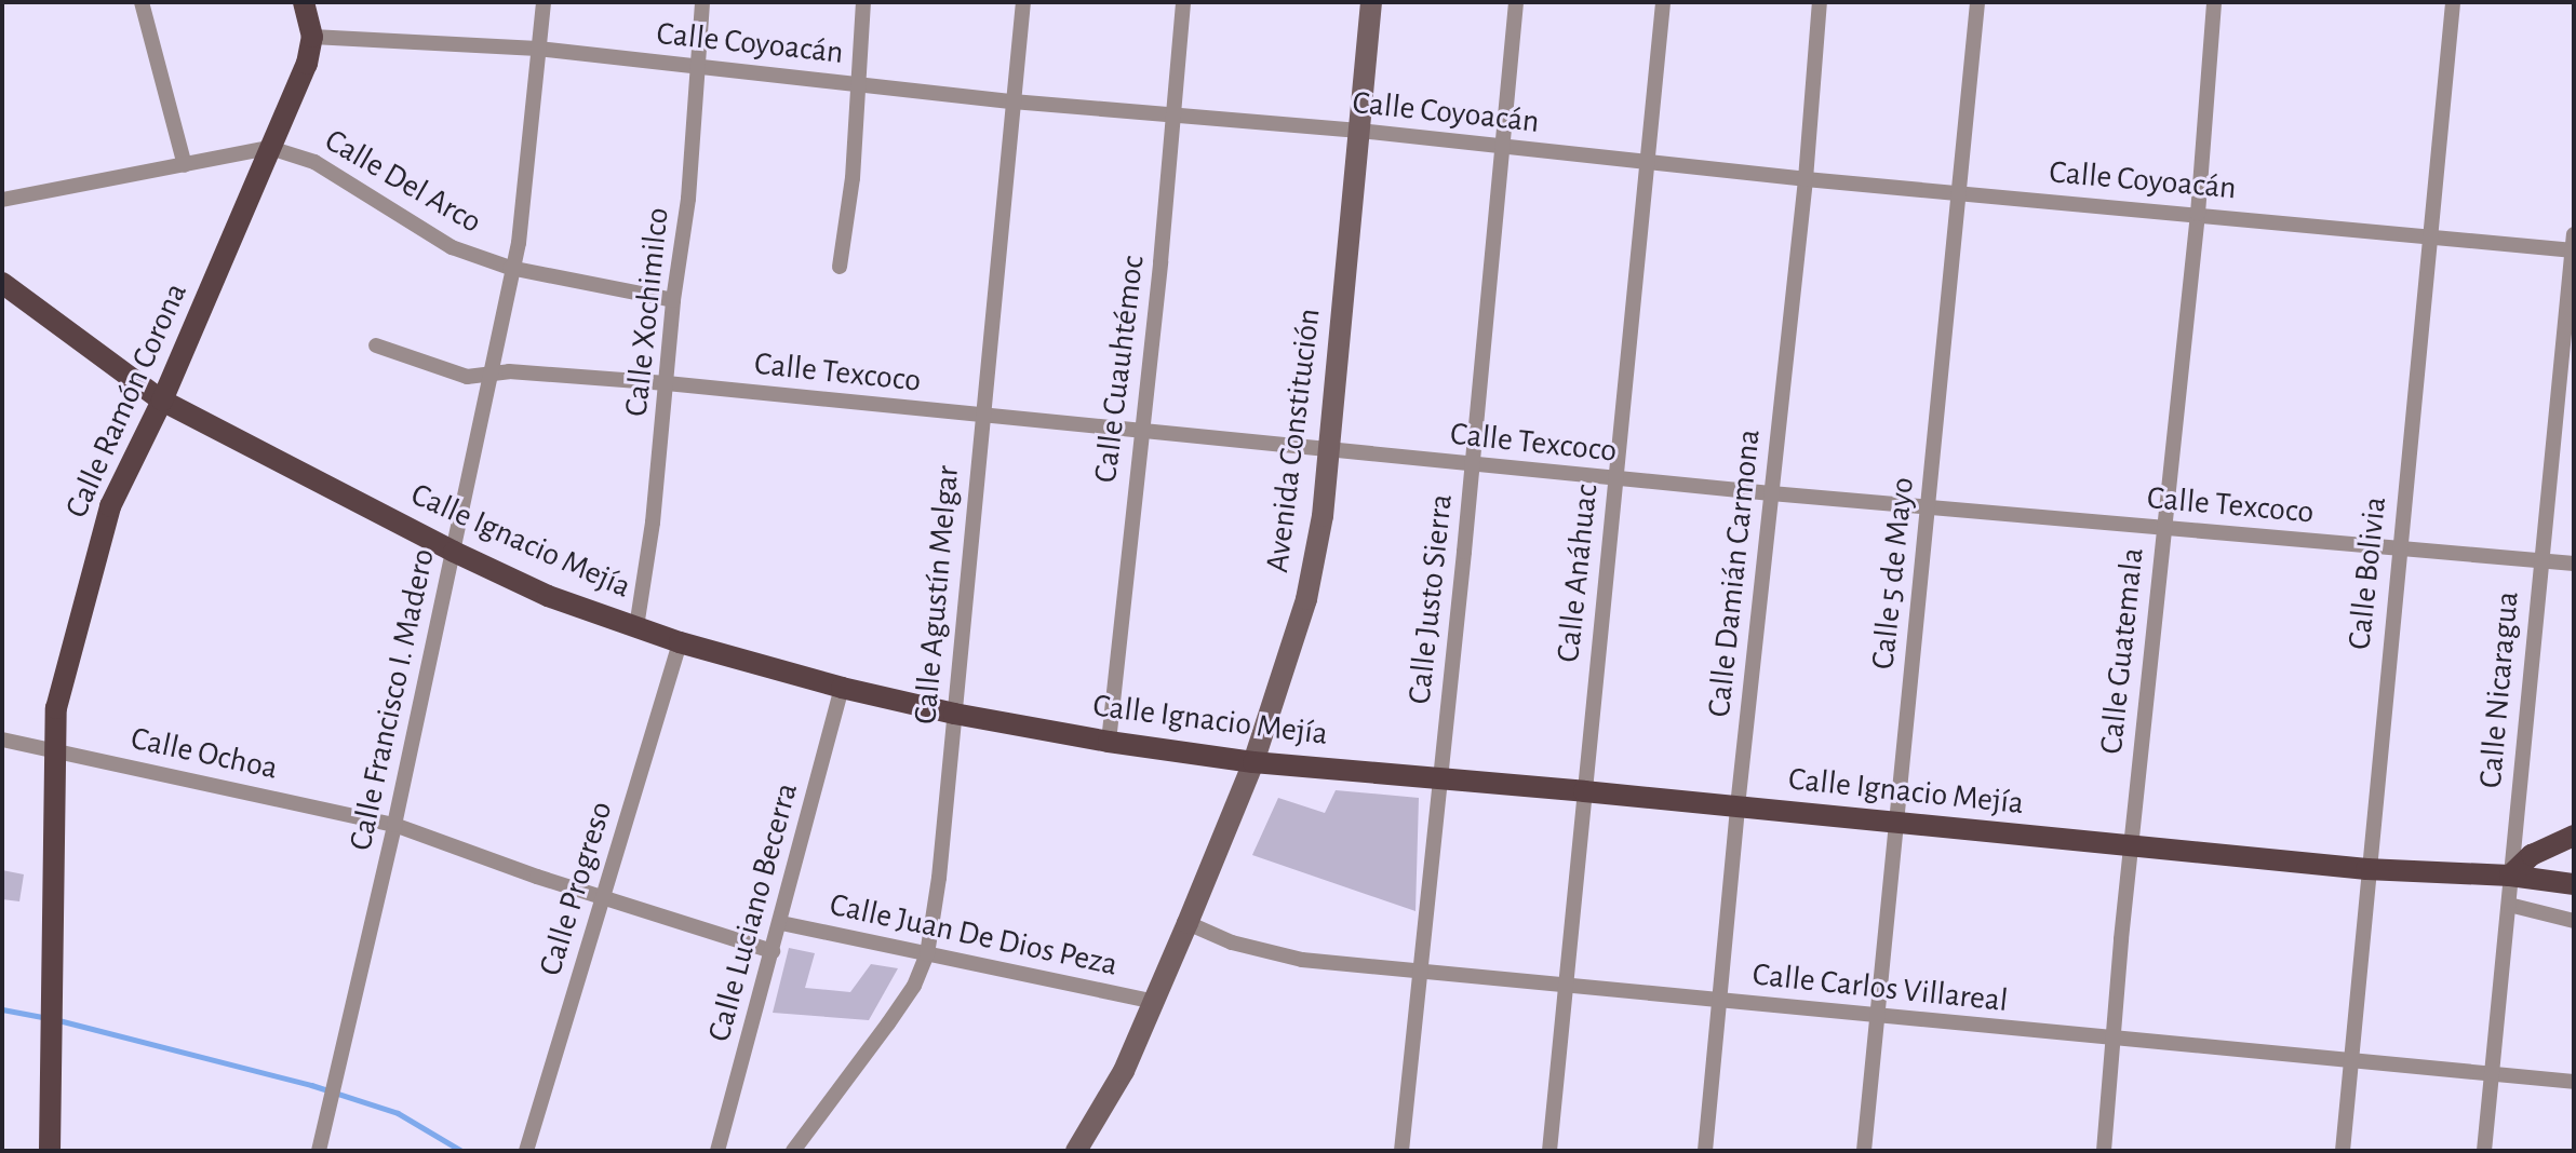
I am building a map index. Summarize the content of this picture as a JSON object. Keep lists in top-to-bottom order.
{
  "streets": {
    "main road": ["Calle Ramón Corona", "Calle Ignacio Mejía"],
    "street": [
      "Calle Coyoacán",
      "Calle Del Arco",
      "Calle Xochimilco",
      "Calle Cuauhtémoc",
      "Calle Texcoco",
      "Avenida Constitución",
      "Calle Anáhuac",
      "Calle Damián Carmona",
      "Calle 5 de Mayo",
      "Calle Bolivia",
      "Calle Agustín Melgar",
      "Calle Justo Sierra",
      "Calle Guatemala",
      "Calle Nicaragua",
      "Calle Francisco I. Madero",
      "Calle Ochoa",
      "Calle Progreso",
      "Calle Luciano Becerra",
      "Calle Juan De Dios Peza",
      "Calle Carlos Villareal"
    ]
  },
  "crossings": [
    ["Calle Coyoacán", "Calle Xochimilco"],
    ["Calle Coyoacán", "Calle Cuauhtémoc"],
    ["Calle Coyoacán", "Calle Ramón Corona"],
    ["Calle Coyoacán", "Avenida Constitución"],
    ["Calle Coyoacán", "Calle Anáhuac"],
    ["Calle Coyoacán", "Calle Damián Carmona"],
    ["Calle Coyoacán", "Calle 5 de Mayo"],
    ["Calle Coyoacán", "Calle Bolivia"],
    ["Calle Coyoacán", "Calle Agustín Melgar"],
    ["Calle Coyoacán", "Calle Justo Sierra"],
    ["Calle Coyoacán", "Calle Guatemala"],
    ["Calle Coyoacán", "Calle Nicaragua"],
    ["Calle Coyoacán", "Calle Francisco I. Madero"],
    ["Calle Del Arco", "Calle Xochimilco"],
    ["Calle Del Arco", "Calle Ramón Corona"],
    ["Calle Del Arco", "Calle Francisco I. Madero"],
    ["Calle Xochimilco", "Calle Texcoco"],
    ["Calle Xochimilco", "Calle Ignacio Mejía"],
    ["Calle Cuauhtémoc", "Calle Texcoco"],
    ["Calle Cuauhtémoc", "Calle Ignacio Mejía"],
    ["Calle Texcoco", "Avenida Constitución"],
    ["Calle Texcoco", "Calle Anáhuac"],
    ["Calle Texcoco", "Calle Damián Carmona"],
    ["Calle Texcoco", "Calle 5 de Mayo"],
    ["Calle Texcoco", "Calle Bolivia"],
    ["Calle Texcoco", "Calle Agustín Melgar"],
    ["Calle Texcoco", "Calle Justo Sierra"],
    ["Calle Texcoco", "Calle Guatemala"],
    ["Calle Texcoco", "Calle Nicaragua"],
    ["Calle Texcoco", "Calle Francisco I. Madero"],
    ["Calle Ramón Corona", "Calle Ignacio Mejía"],
    ["Calle Ramón Corona", "Calle Ochoa"],
    ["Avenida Constitución", "Calle Ignacio Mejía"],
    ["Avenida Constitución", "Calle Juan De Dios Peza"],
    ["Avenida Constitución", "Calle Carlos Villareal"],
    ["Calle Ignacio Mejía", "Calle Anáhuac"],
    ["Calle Ignacio Mejía", "Calle Damián Carmona"],
    ["Calle Ignacio Mejía", "Calle 5 de Mayo"],
    ["Calle Ignacio Mejía", "Calle Bolivia"],
    ["Calle Ignacio Mejía", "Calle Agustín Melgar"],
    ["Calle Ignacio Mejía", "Calle Justo Sierra"],
    ["Calle Ignacio Mejía", "Calle Guatemala"],
    ["Calle Ignacio Mejía", "Calle Nicaragua"],
    ["Calle Ignacio Mejía", "Calle Francisco I. Madero"],
    ["Calle Ignacio Mejía", "Calle Progreso"],
    ["Calle Ignacio Mejía", "Calle Luciano Becerra"],
    ["Calle Anáhuac", "Calle Carlos Villareal"],
    ["Calle Damián Carmona", "Calle Carlos Villareal"],
    ["Calle 5 de Mayo", "Calle Carlos Villareal"],
    ["Calle Bolivia", "Calle Carlos Villareal"],
    ["Calle Agustín Melgar", "Calle Juan De Dios Peza"],
    ["Calle Justo Sierra", "Calle Carlos Villareal"],
    ["Calle Guatemala", "Calle Carlos Villareal"],
    ["Calle Nicaragua", "Calle Carlos Villareal"],
    ["Calle Francisco I. Madero", "Calle Ochoa"],
    ["Calle Luciano Becerra", "Calle Juan De Dios Peza"]
  ]
}
